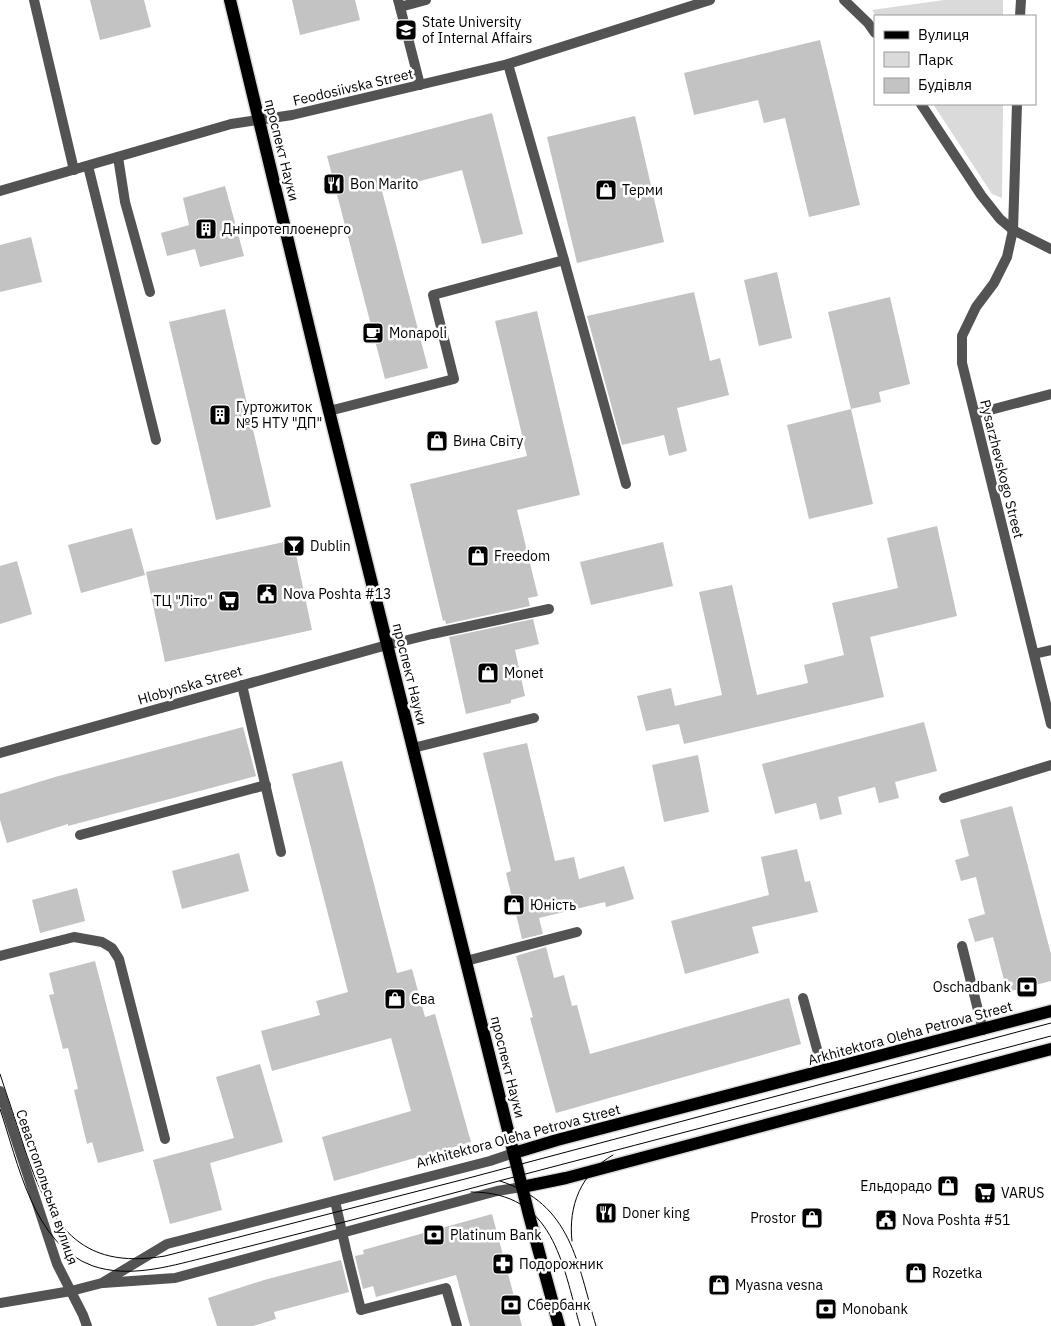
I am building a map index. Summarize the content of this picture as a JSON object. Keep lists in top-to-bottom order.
{
  "streets": {
    "main road": ["проспект Науки", "Arkhitektora Oleha Petrova Street"],
    "street": [
      "Feodosiivska Street",
      "Pysarzhevskogo Street",
      "Hlobynska Street",
      "Севастопольська вулиця"
    ]
  },
  "crossings": [
    ["Feodosiivska Street", "проспект Науки"],
    ["проспект Науки", "Hlobynska Street"],
    ["проспект Науки", "Arkhitektora Oleha Petrova Street"],
    ["Arkhitektora Oleha Petrova Street", "Севастопольська вулиця"]
  ],
  "places": {
    "school or university": ["State University of Internal Affairs"],
    "restaurant": ["Bon Marito", "Doner king"],
    "shop": [
      "Терми",
      "Вина Світу",
      "Freedom",
      "Monet",
      "Юність",
      "Єва",
      "Ельдорадо",
      "Prostor",
      "Rozetka",
      "Myasna vesna"
    ],
    "building": ["Дніпротеплоенерго", "Гуртожиток №5 НТУ \"ДП\""],
    "cafe": ["Monapoli"],
    "bar": ["Dublin"],
    "public building": ["Nova Poshta #13", "Nova Poshta #51"],
    "supermarket": ["ТЦ \"Літо\"", "VARUS"],
    "bank": [
      "Oschadbank",
      "Platinum Bank",
      "Сбербанк",
      "Monobank"
    ],
    "pharmacy": ["Подорожник"]
  },
  "legend": ["Вулиця", "Парк", "Будівля"]
}
